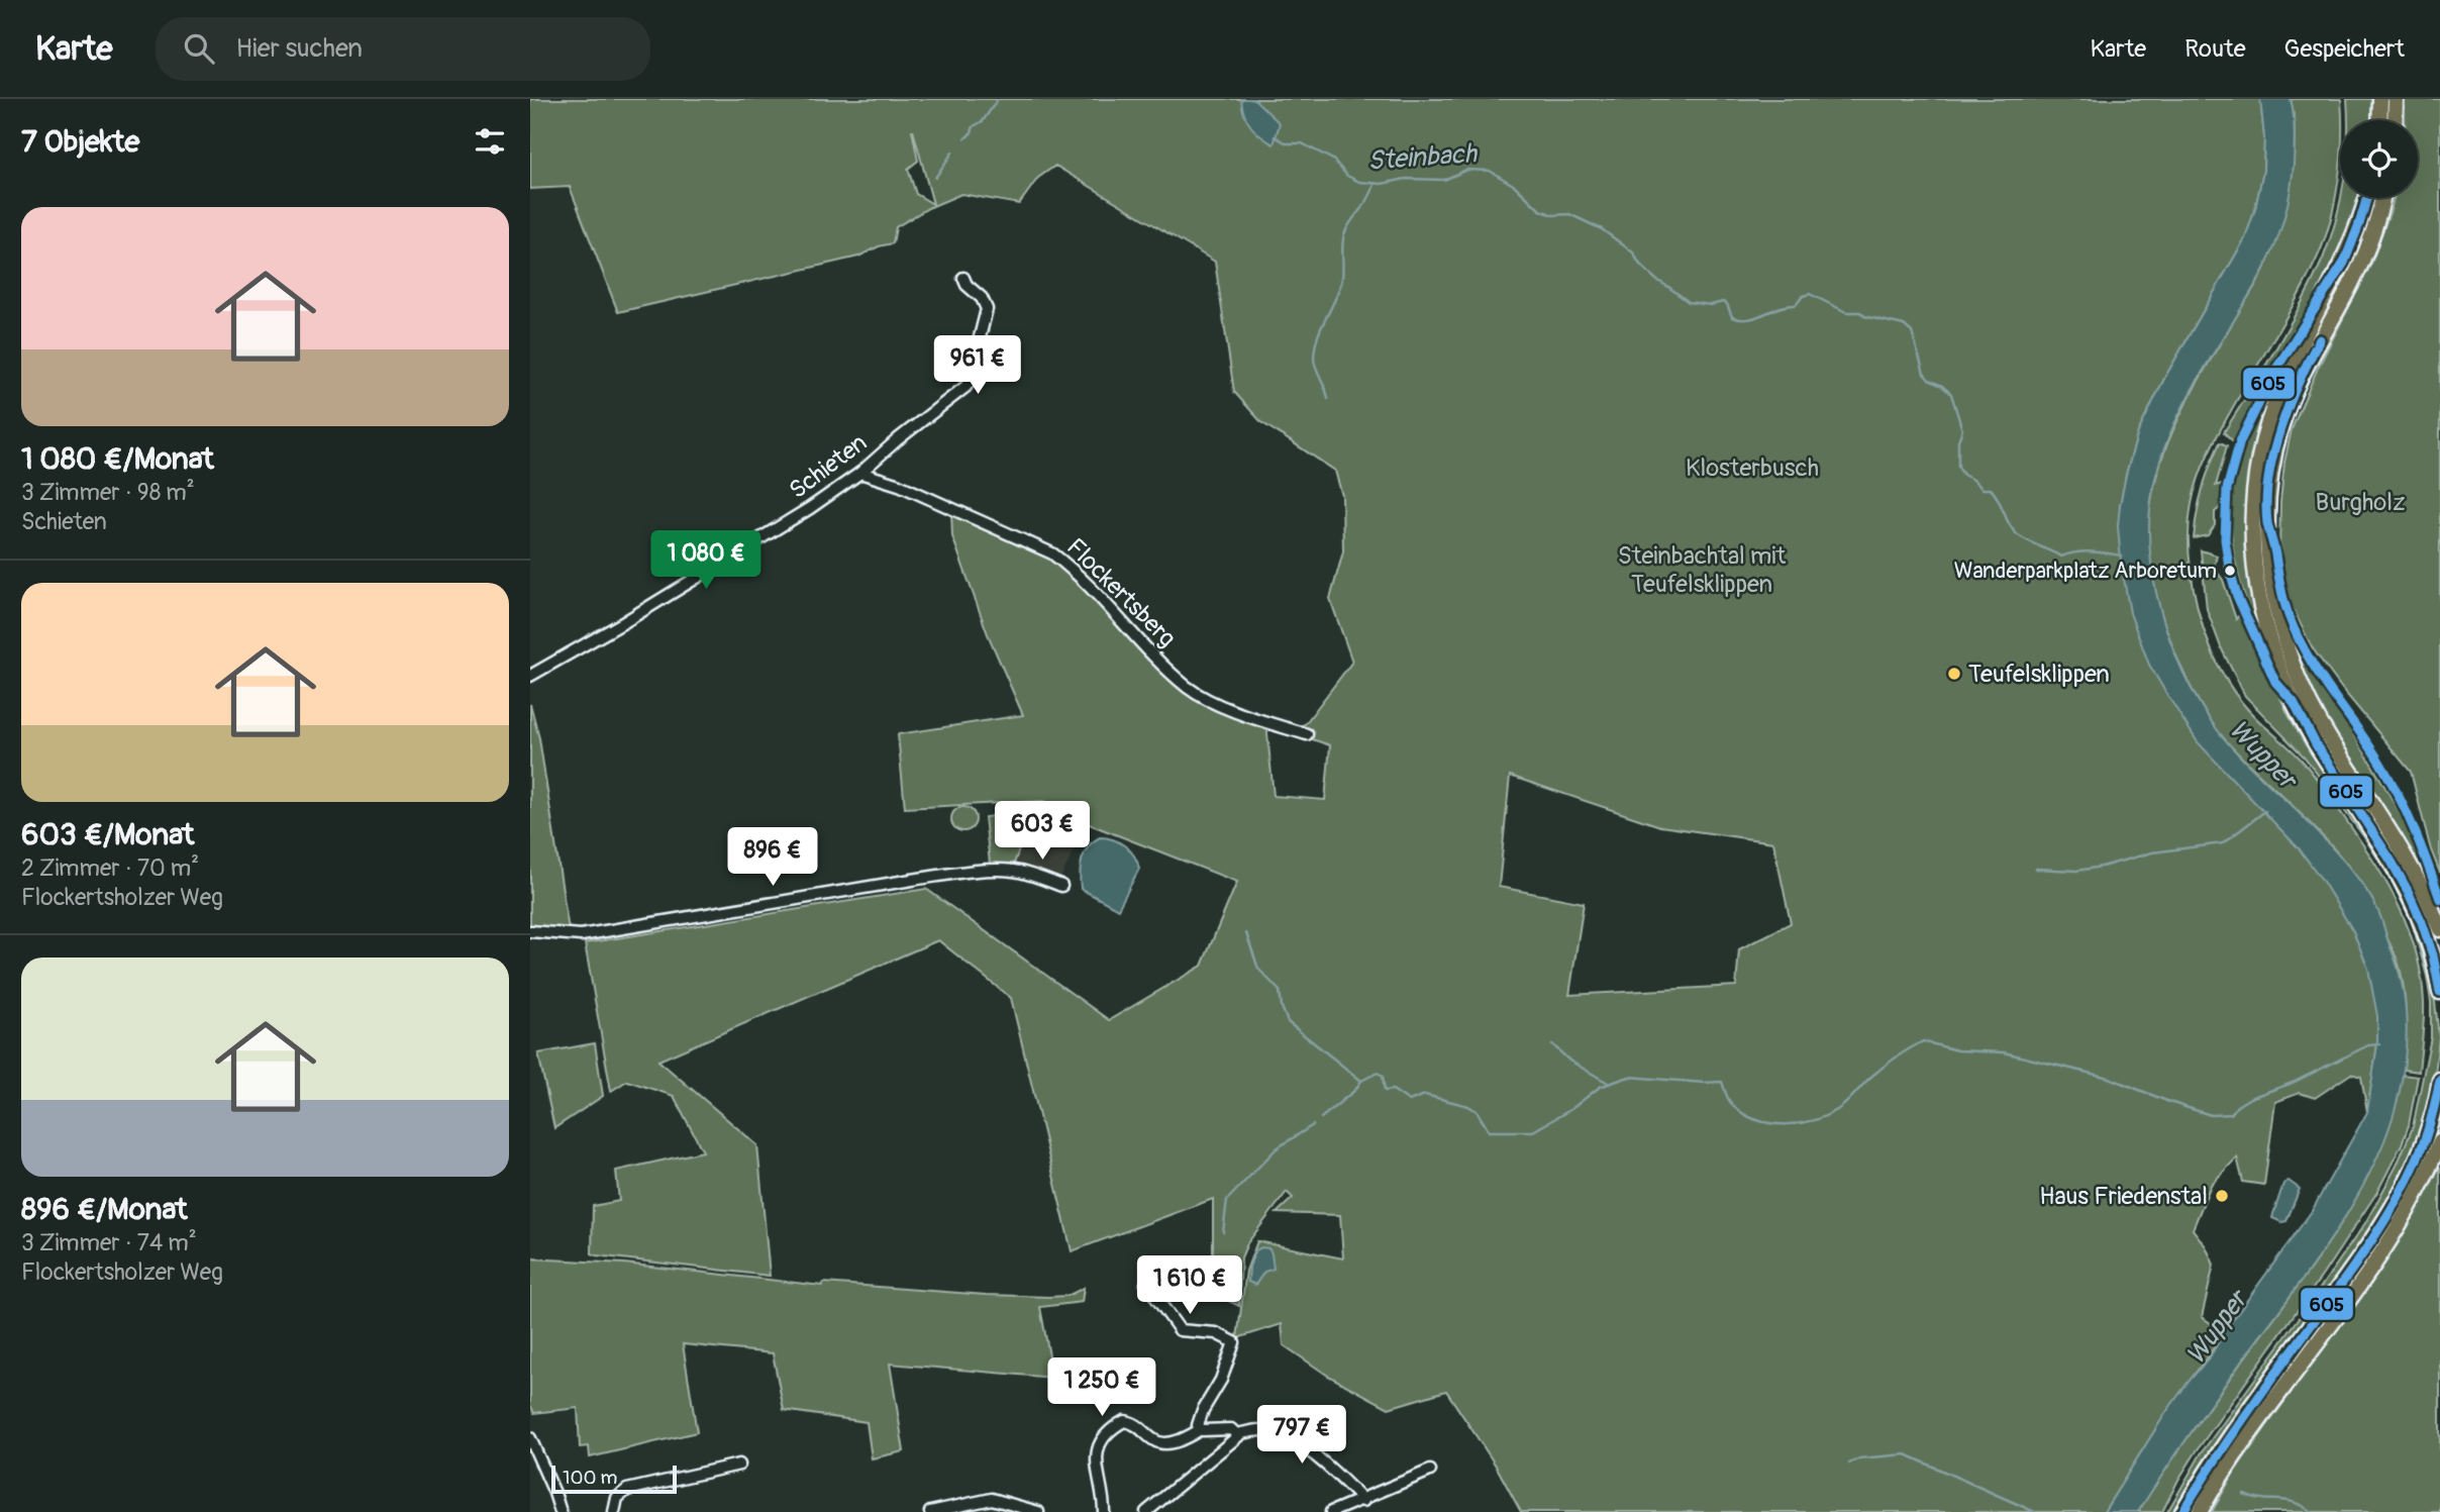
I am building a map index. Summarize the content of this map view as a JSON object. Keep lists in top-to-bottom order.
{
  "streets": {
    "street": ["Schieten", "Flockertsberg"]
  },
  "crossings": [
    ["Schieten", "Flockertsberg"]
  ],
  "water": ["Steinbach", "Wupper"],
  "parks": ["Klosterbusch", "Burgholz", "Steinbachtal mit Teufelsklippen"],
  "places": ["Wanderparkplatz Arboretum", "Teufelsklippen", "Haus Friedenstal"],
  "lines": ["transit line 605"],
  "scale_bar": "100 m",
  "page": {
    "header": "Karte",
    "search": "Hier suchen",
    "nav": ["Karte", "Route", "Gespeichert"],
    "heading": "7 Objekte",
    "list": [
      {
        "name": "1 080 €/Monat",
        "note": "3 Zimmer · 98 m² · Schieten"
      },
      {
        "name": "603 €/Monat",
        "note": "2 Zimmer · 70 m² · Flockertsholzer Weg"
      },
      {
        "name": "896 €/Monat",
        "note": "3 Zimmer · 74 m² · Flockertsholzer Weg"
      }
    ],
    "price": [
      "961 €",
      "1 080 €",
      "603 €",
      "896 €",
      "1 610 €",
      "1 250 €",
      "797 €"
    ],
    "scale": "100 m"
  }
}
